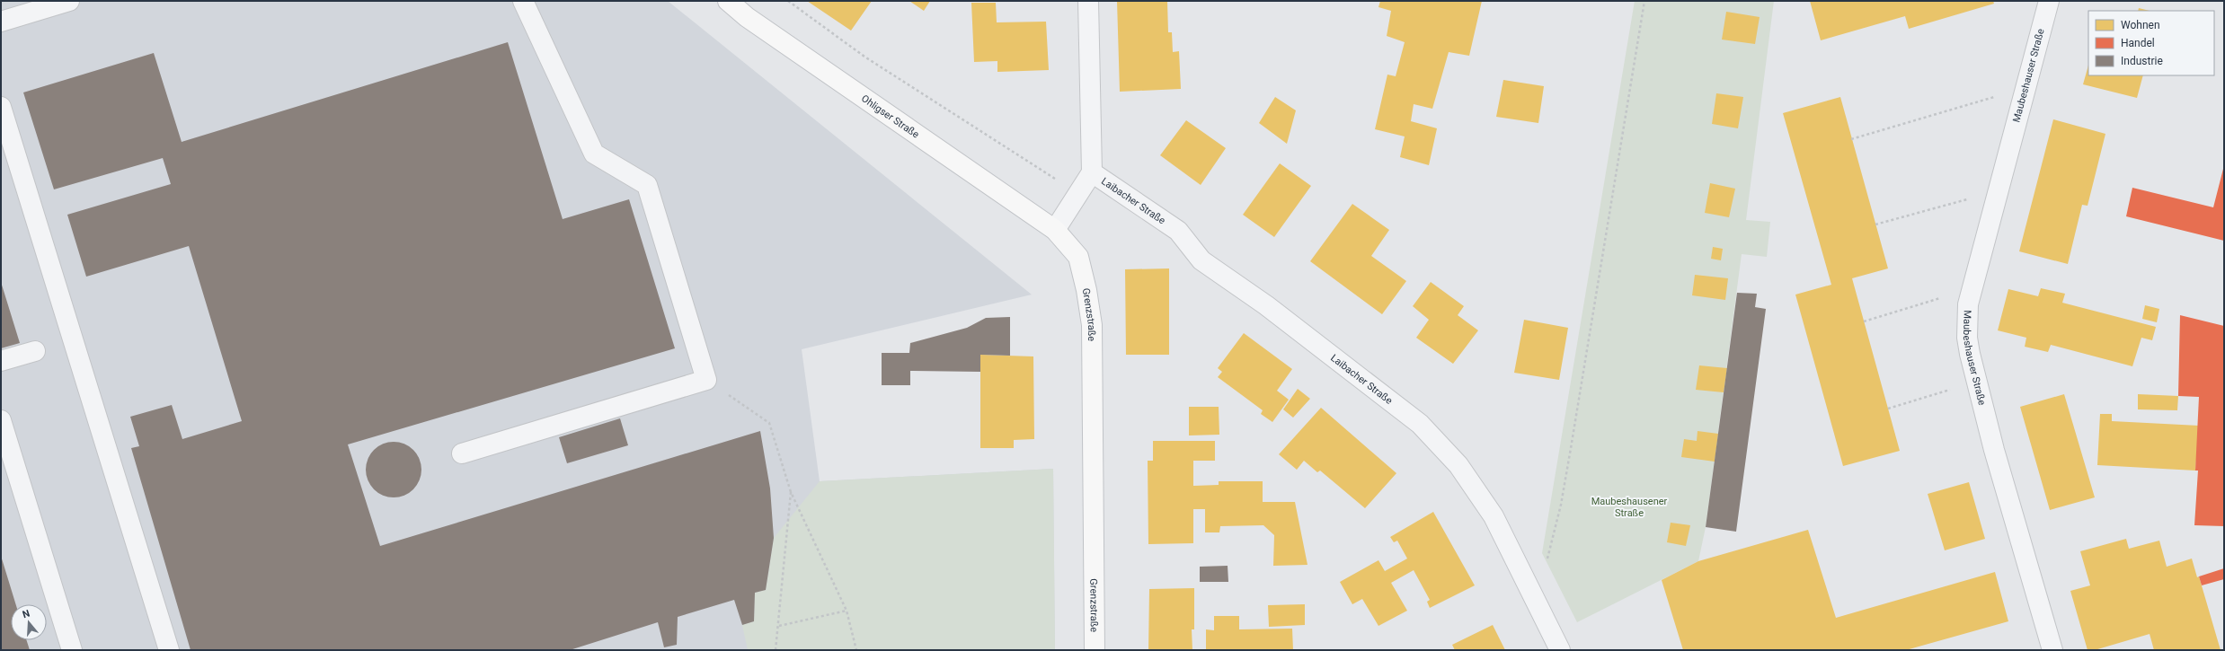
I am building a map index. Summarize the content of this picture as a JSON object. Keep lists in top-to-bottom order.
{
  "streets": {
    "main road": ["Ohligser Straße", "Grenzstraße"],
    "street": ["Maubeshauser Straße", "Laibacher Straße"]
  },
  "crossings": [
    ["Ohligser Straße", "Grenzstraße"]
  ],
  "parks": ["Maubeshausener Straße"],
  "legend": ["Wohnen", "Handel", "Industrie"],
  "north": "top"
}
